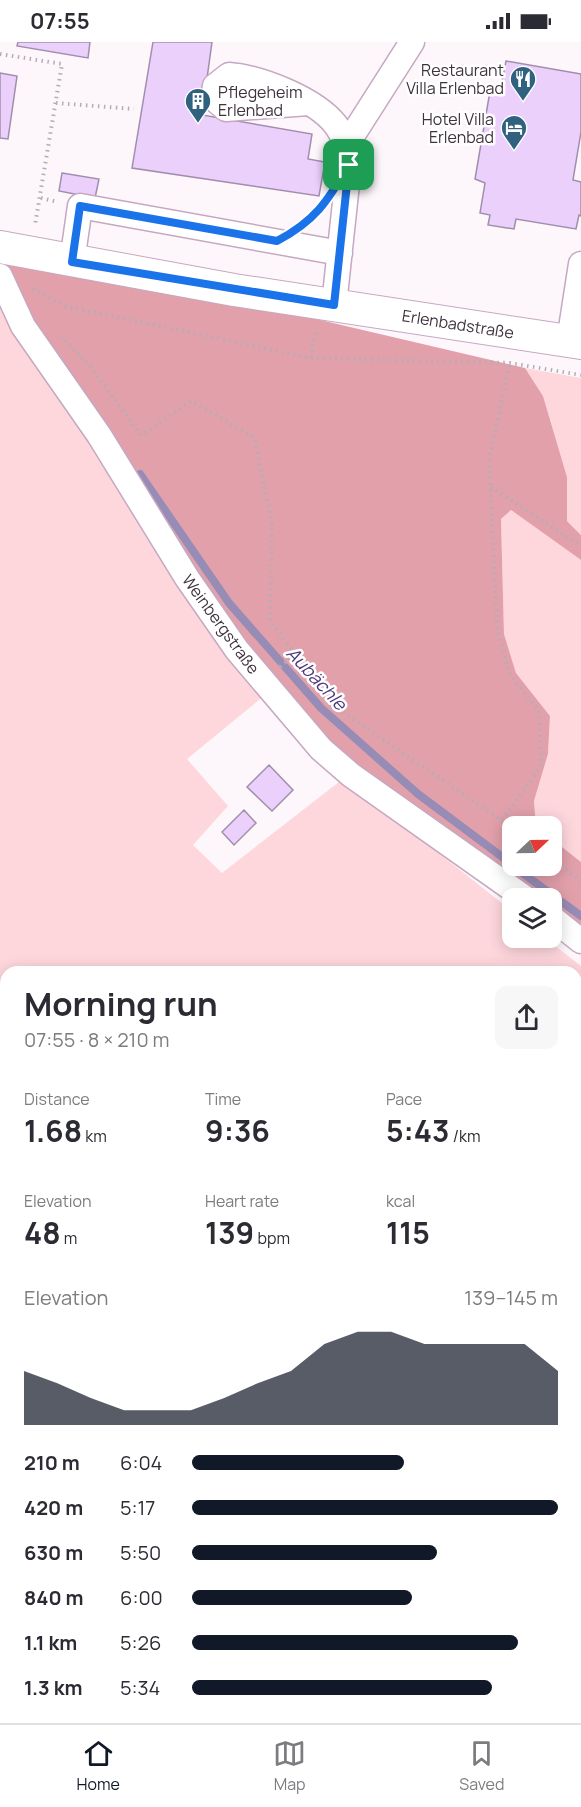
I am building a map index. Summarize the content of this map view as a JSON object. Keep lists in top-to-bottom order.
{
  "streets": {
    "main road": ["Erlenbadstraße"],
    "street": ["Weinbergstraße"]
  },
  "water": ["Aubächle"],
  "places": {
    "restaurant": ["Restaurant Villa Erlenbad"],
    "building": ["Pflegeheim Erlenbad"],
    "hotel": ["Hotel Villa Erlenbad"]
  },
  "north": "right",
  "page": {
    "status": "07:55",
    "heading": ["Morning run", "07:55 · 8 × 210 m"],
    "stats": [
      ["Distance", "1.68 km"],
      ["Time", "9:36"],
      ["Pace", "5:43 /km"],
      ["Elevation", "48 m"],
      ["Heart rate", "139 bpm"],
      ["kcal", "115"]
    ],
    "chart": ["Elevation", "139–145 m"],
    "list": [
      {
        "name": "210 m",
        "note": "6:04"
      },
      {
        "name": "420 m",
        "note": "5:17"
      },
      {
        "name": "630 m",
        "note": "5:50"
      },
      {
        "name": "840 m",
        "note": "6:00"
      },
      {
        "name": "1.1 km",
        "note": "5:26"
      },
      {
        "name": "1.3 km",
        "note": "5:34"
      }
    ],
    "tabs": ["Home", "Map", "Saved"]
  }
}
